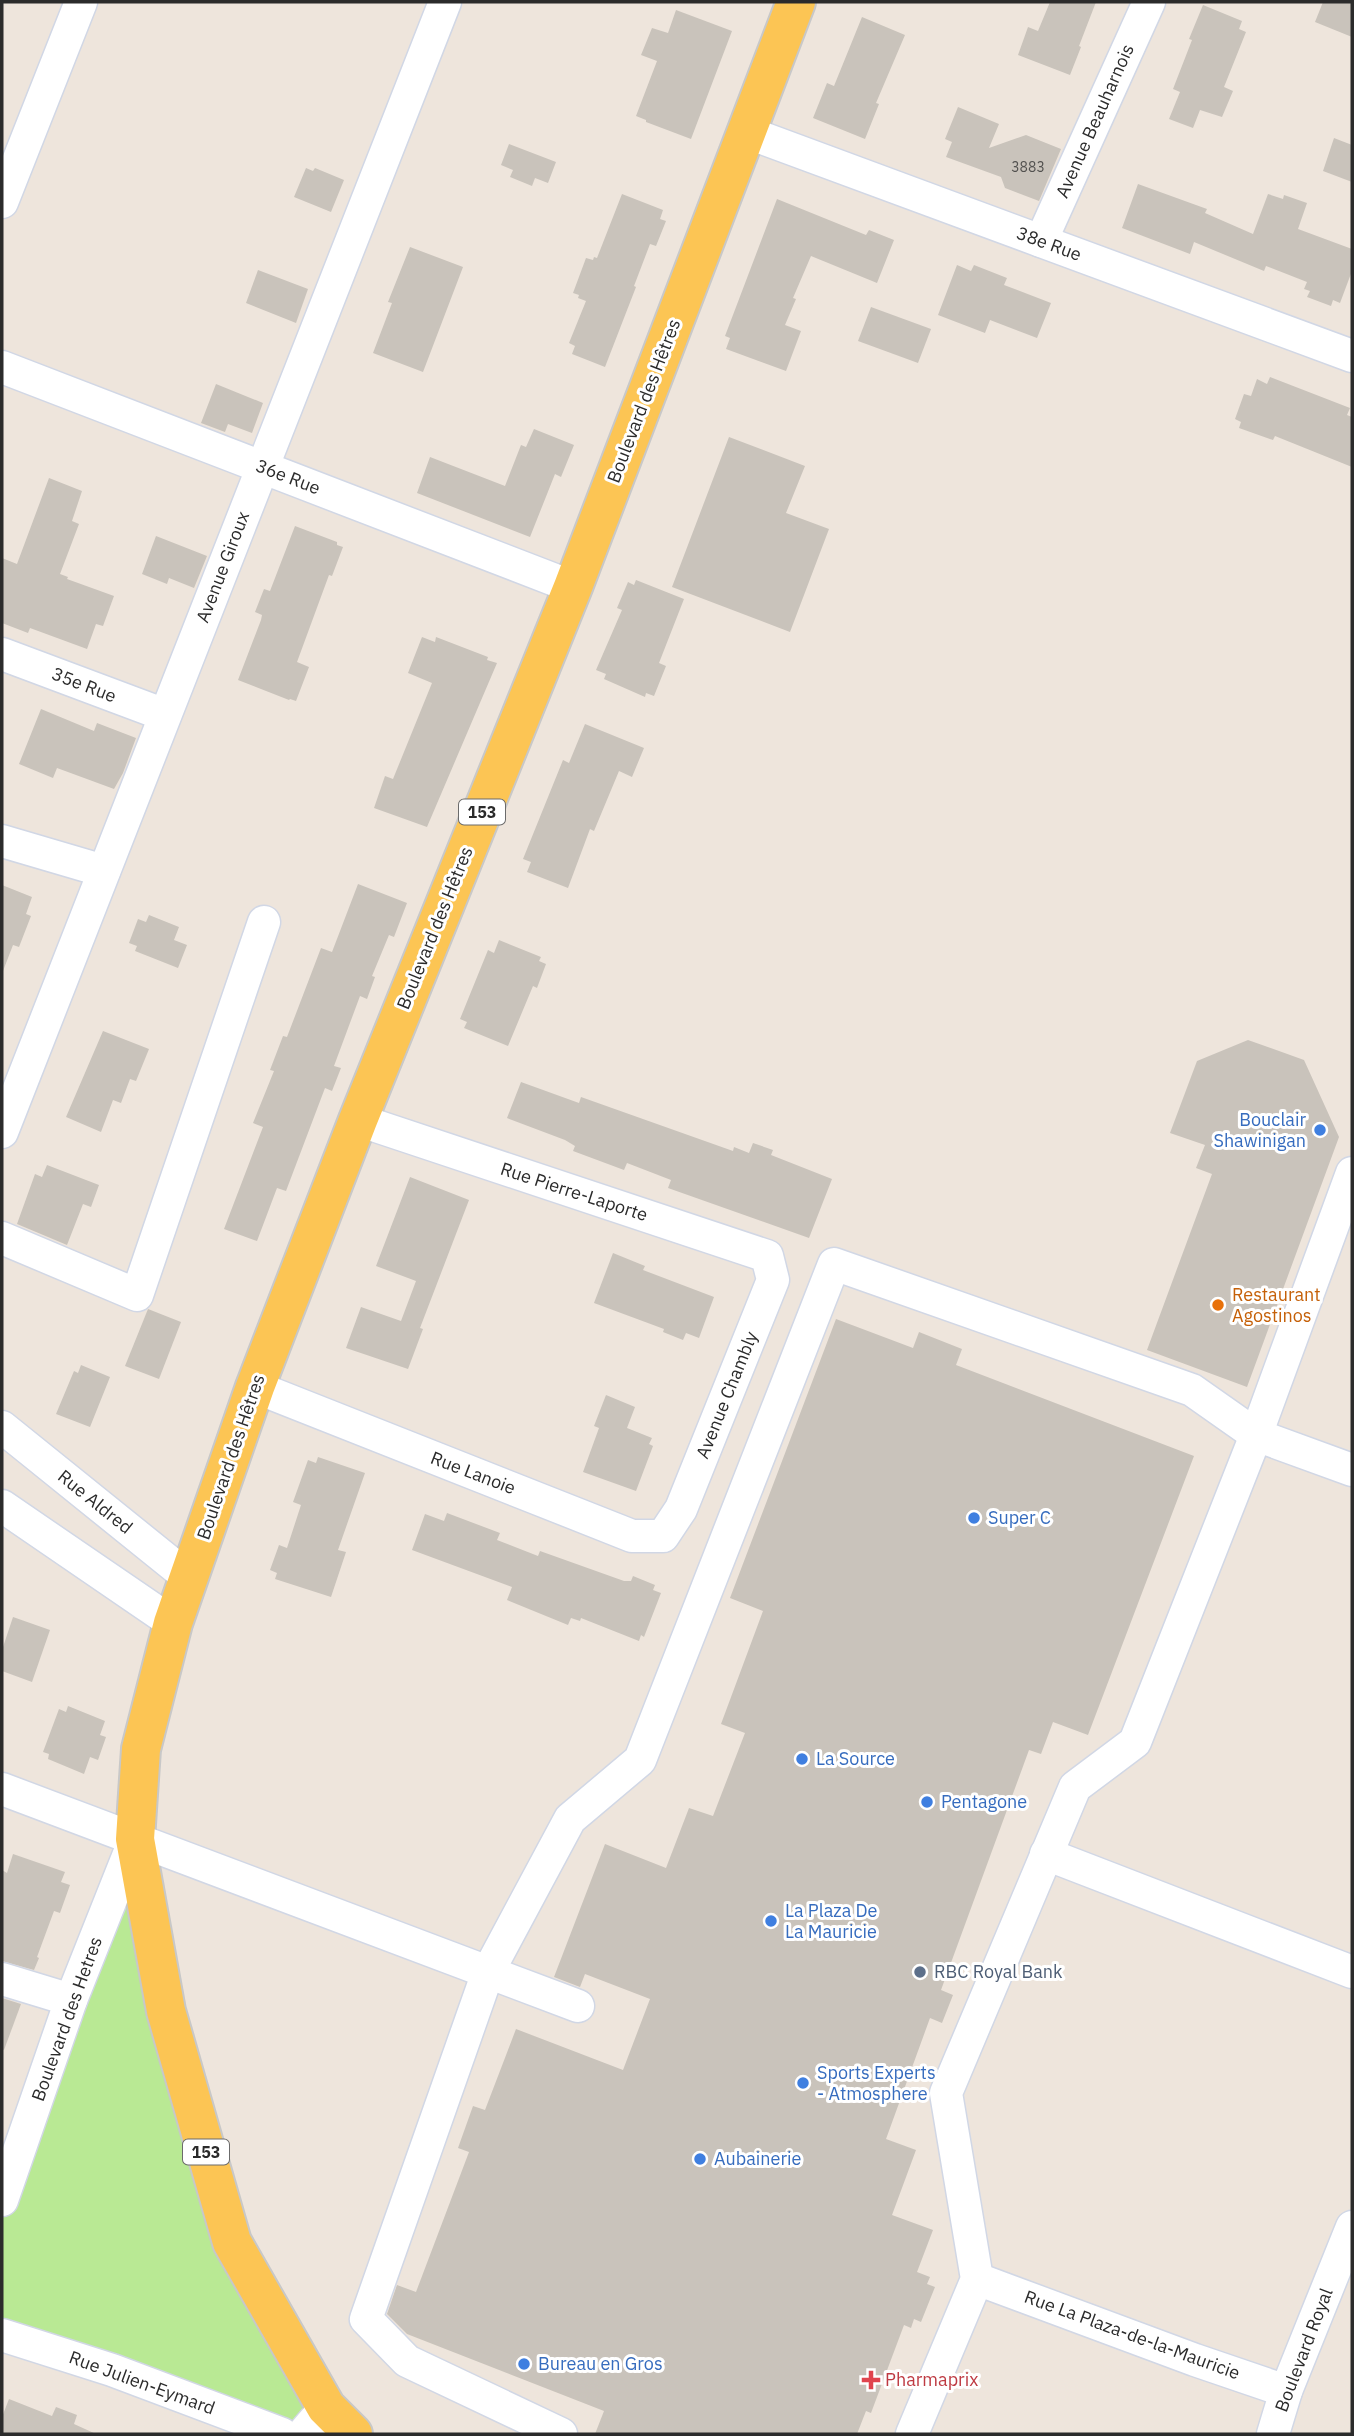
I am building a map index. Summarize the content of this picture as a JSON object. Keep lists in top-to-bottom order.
{
  "streets": {
    "main road": ["Boulevard des Hêtres", "153"],
    "street": [
      "Avenue Beauharnois",
      "38e Rue",
      "36e Rue",
      "Avenue Giroux",
      "35e Rue",
      "Rue Pierre-Laporte",
      "Avenue Chambly",
      "Rue Lanoie",
      "Rue Aldred",
      "Boulevard des Hetres",
      "Rue La Plaza-de-la-Mauricie",
      "Boulevard Royal",
      "Rue Julien-Eymard"
    ]
  },
  "crossings": [
    ["Avenue Beauharnois", "38e Rue"],
    ["38e Rue", "Boulevard des Hêtres"],
    ["Boulevard des Hêtres", "36e Rue"],
    ["Boulevard des Hêtres", "153"],
    ["Boulevard des Hêtres", "Rue Pierre-Laporte"],
    ["Boulevard des Hêtres", "Rue Lanoie"],
    ["Boulevard des Hêtres", "Rue Aldred"],
    ["36e Rue", "Avenue Giroux"],
    ["Avenue Giroux", "35e Rue"],
    ["153", "Boulevard des Hetres"],
    ["Rue Pierre-Laporte", "Avenue Chambly"],
    ["Avenue Chambly", "Rue Lanoie"],
    ["Rue La Plaza-de-la-Mauricie", "Boulevard Royal"]
  ],
  "places": {
    "other": [
      "Bouclair Shawinigan",
      "Restaurant Agostinos",
      "Super C",
      "La Source",
      "Pentagone",
      "La Plaza De La Mauricie",
      "RBC Royal Bank",
      "Sports Experts - Atmosphere",
      "Aubainerie",
      "Bureau en Gros"
    ],
    "health": ["Pharmaprix"]
  },
  "house_numbers": ["3883"]
}
